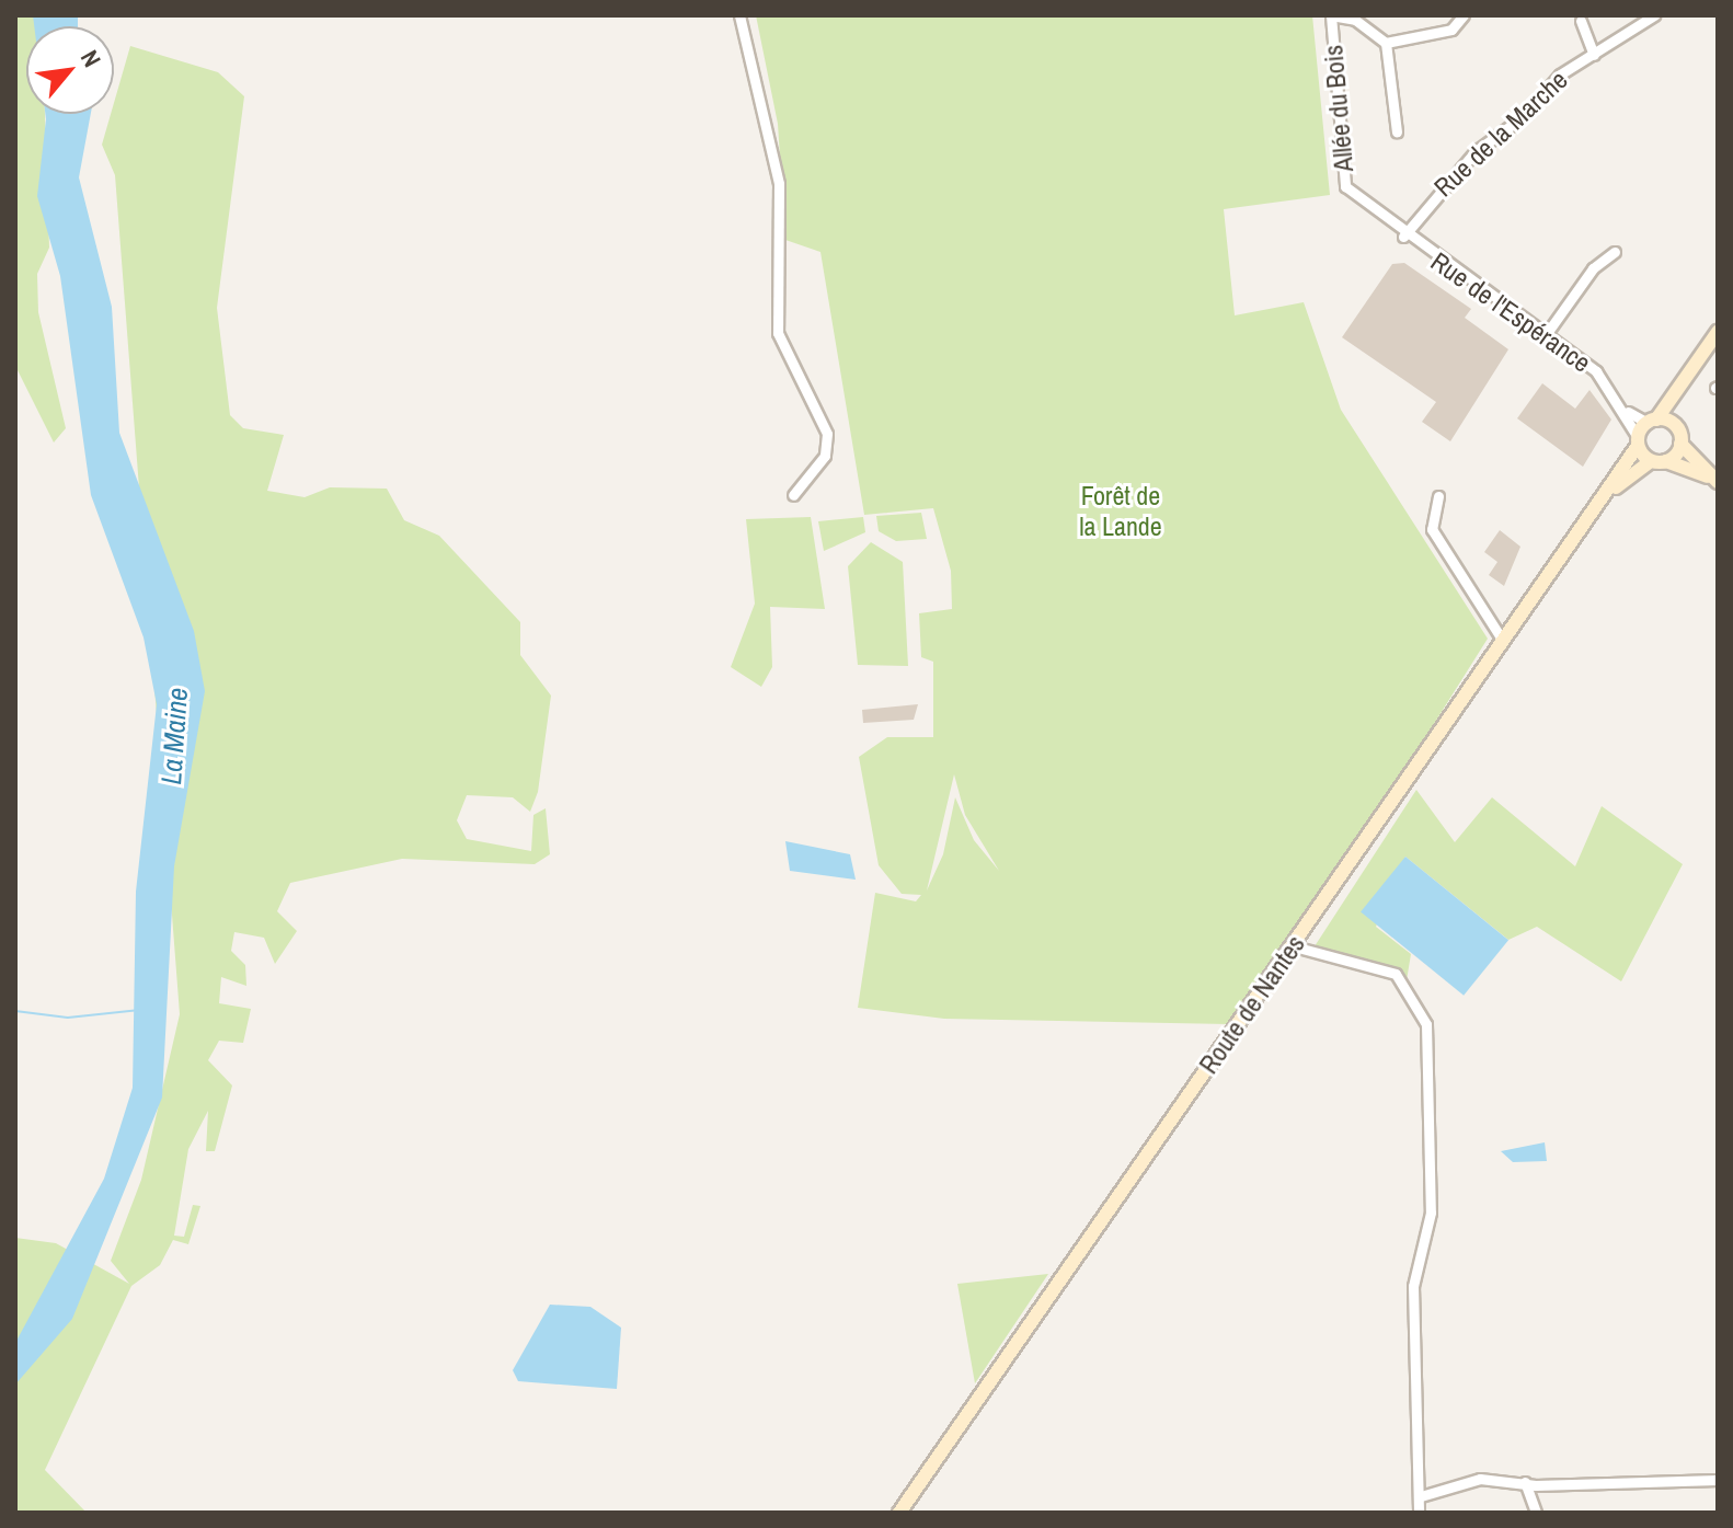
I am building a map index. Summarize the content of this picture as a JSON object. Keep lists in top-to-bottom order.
{
  "streets": {
    "main road": ["Route de Nantes"],
    "street": ["Allée du Bois", "Rue de la Marche", "Rue de l'Espérance"]
  },
  "crossings": [
    ["Allée du Bois", "Rue de la Marche"],
    ["Allée du Bois", "Rue de l'Espérance"],
    ["Rue de la Marche", "Rue de l'Espérance"],
    ["Rue de l'Espérance", "Route de Nantes"]
  ],
  "water": ["La Maine"],
  "parks": ["Forêt de la Lande"],
  "north": "top right"
}
